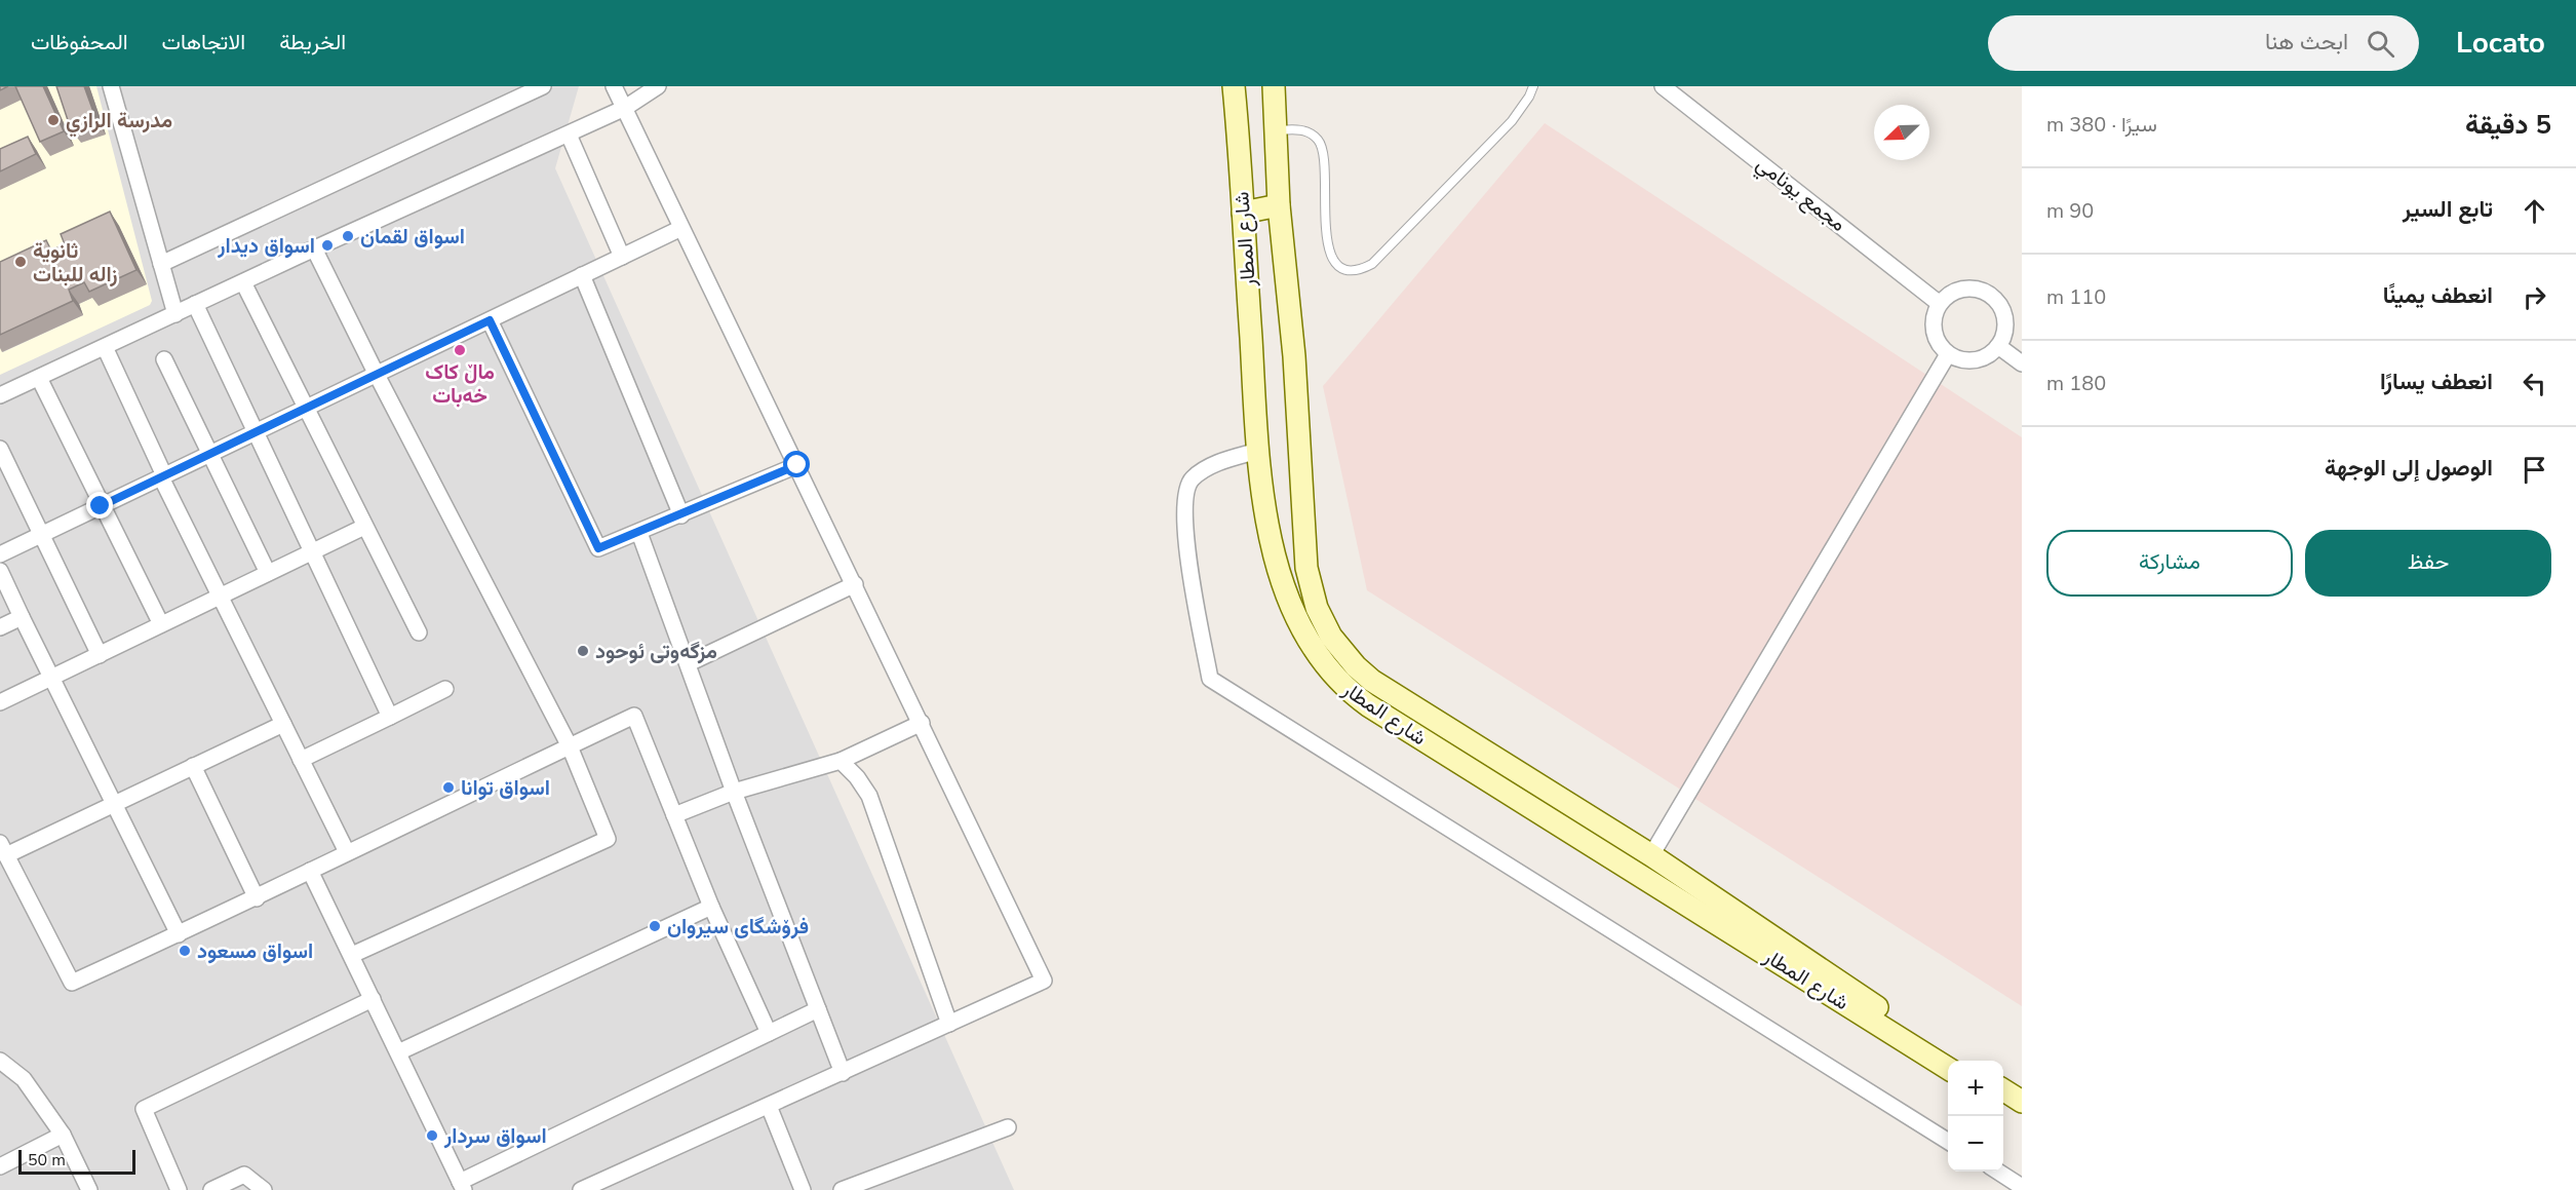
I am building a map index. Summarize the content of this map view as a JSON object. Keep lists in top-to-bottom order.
{
  "streets": {
    "main road": ["شارع المطار"],
    "street": ["مجمع يونامي"]
  },
  "places": [
    "مدرسة الرازي",
    "اسواق لقمان",
    "اسواق ديدار",
    "ثانوية زاله للبنات",
    "ماڵ کاک خەبات",
    "مزگەوتی ئوحود",
    "اسواق توانا",
    "فرۆشگای سیروان",
    "اسواق مسعود",
    "اسواق سردار"
  ],
  "scale_bar": "50 m",
  "north": "bottom left",
  "page": {
    "header": "Locato",
    "search": "ابحث هنا",
    "nav": ["الخريطة", "الاتجاهات", "المحفوظات"],
    "heading": ["5 دقيقة", "سيرًا · 380 m"],
    "list": [
      ["تابع السير", "90 m"],
      ["انعطف يمينًا", "110 m"],
      ["انعطف يسارًا", "180 m"],
      "الوصول إلى الوجهة"
    ],
    "buttons": ["حفظ", "مشاركة"],
    "map_buttons": ["+", "−"],
    "scale": "50 m"
  }
}
